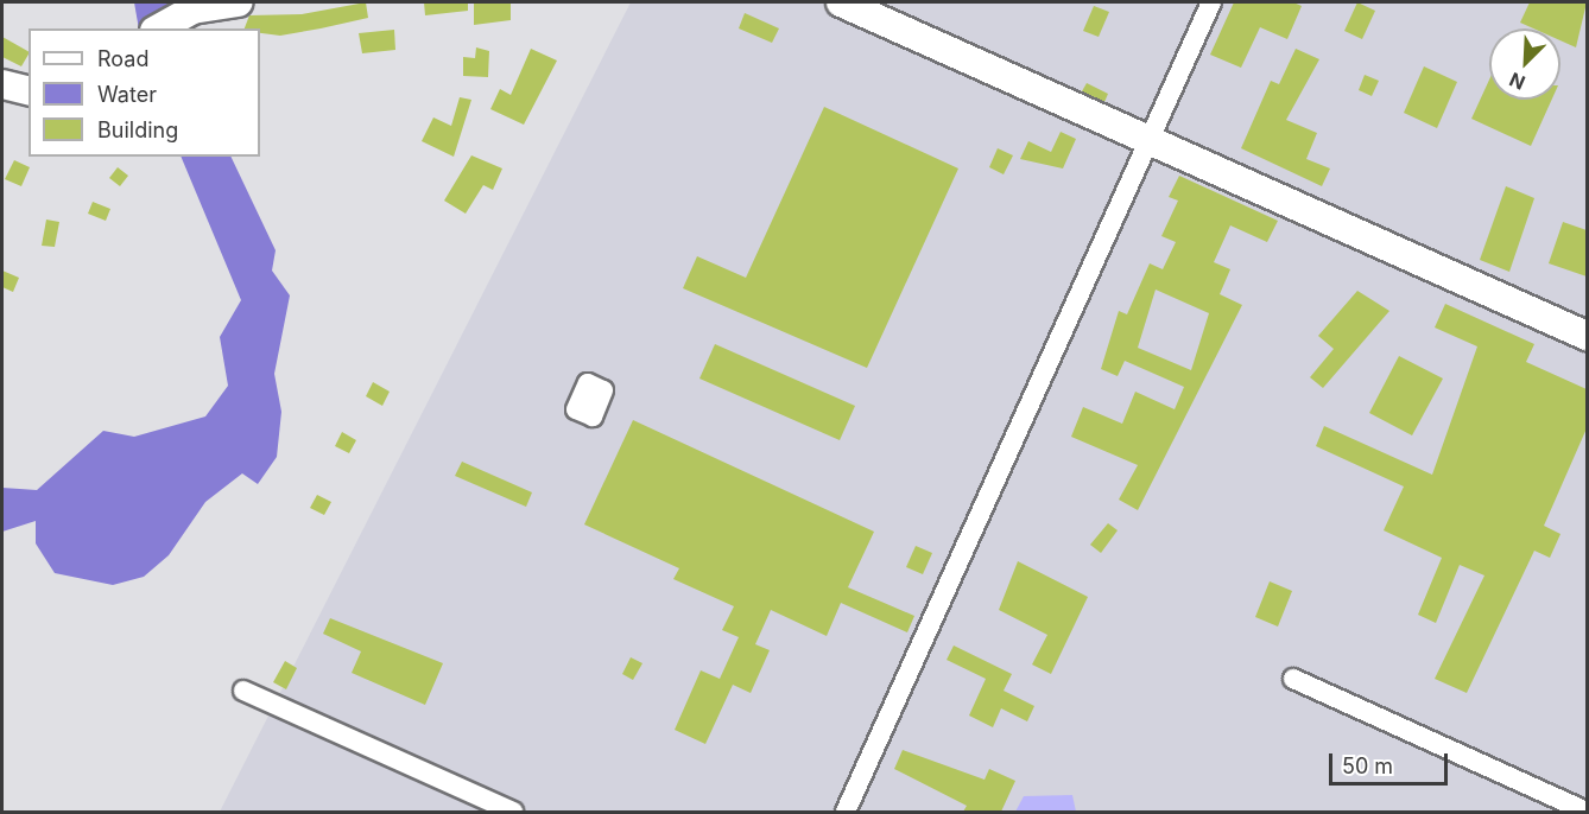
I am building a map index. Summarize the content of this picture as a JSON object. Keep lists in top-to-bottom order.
{
  "legend": ["Road", "Water", "Building"],
  "scale_bar": "50 m",
  "north": "bottom left"
}
